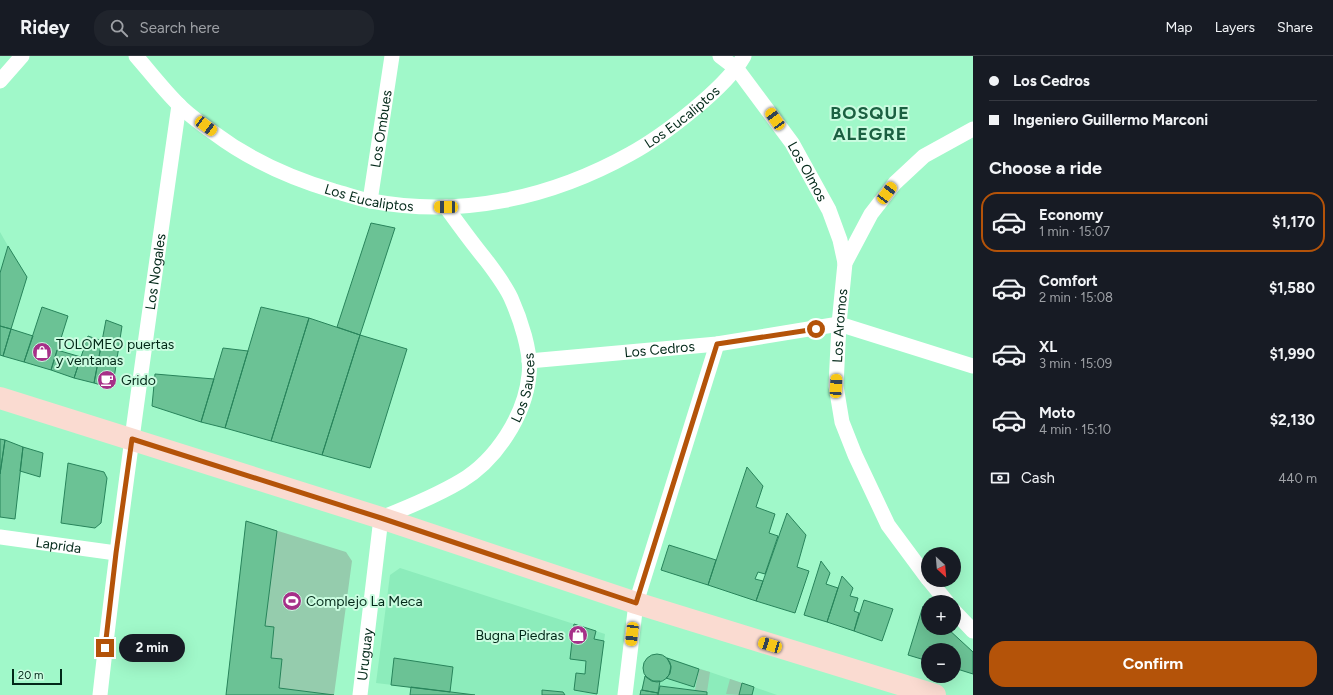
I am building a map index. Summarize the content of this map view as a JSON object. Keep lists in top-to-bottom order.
{
  "streets": {
    "street": [
      "Los Eucaliptos",
      "Los Ombues",
      "Los Olmos",
      "Los Nogales",
      "Los Aromos",
      "Los Cedros",
      "Los Sauces",
      "Laprida",
      "Uruguay"
    ]
  },
  "crossings": [
    ["Los Eucaliptos", "Los Ombues"],
    ["Los Eucaliptos", "Los Olmos"],
    ["Los Eucaliptos", "Los Nogales"],
    ["Los Eucaliptos", "Los Sauces"],
    ["Los Olmos", "Los Aromos"],
    ["Los Nogales", "Laprida"],
    ["Los Aromos", "Los Cedros"],
    ["Los Cedros", "Los Sauces"],
    ["Los Sauces", "Uruguay"]
  ],
  "districts": ["BOSQUE ALEGRE"],
  "places": {
    "shop": ["TOLOMEO puertas y ventanas", "Bugna Piedras"],
    "cafe": ["Grido"],
    "sports": ["Complejo La Meca"]
  },
  "scale_bar": "20 m",
  "north": "bottom right",
  "page": {
    "header": "Ridey",
    "search": "Search here",
    "nav": ["Map", "Layers", "Share"],
    "banner": ["Los Cedros", "Ingeniero Guillermo Marconi"],
    "heading": "Choose a ride",
    "list": [
      {
        "name": "Economy",
        "note": "1 min · 15:07",
        "value": "$1,170"
      },
      {
        "name": "Comfort",
        "note": "2 min · 15:08",
        "value": "$1,580"
      },
      {
        "name": "XL",
        "note": "3 min · 15:09",
        "value": "$1,990"
      },
      {
        "name": "Moto",
        "note": "4 min · 15:10",
        "value": "$2,130"
      }
    ],
    "pay": ["Cash", "440 m"],
    "map_buttons": ["+", "−"],
    "buttons": "Confirm",
    "bubble": "2 min",
    "scale": "20 m"
  }
}
